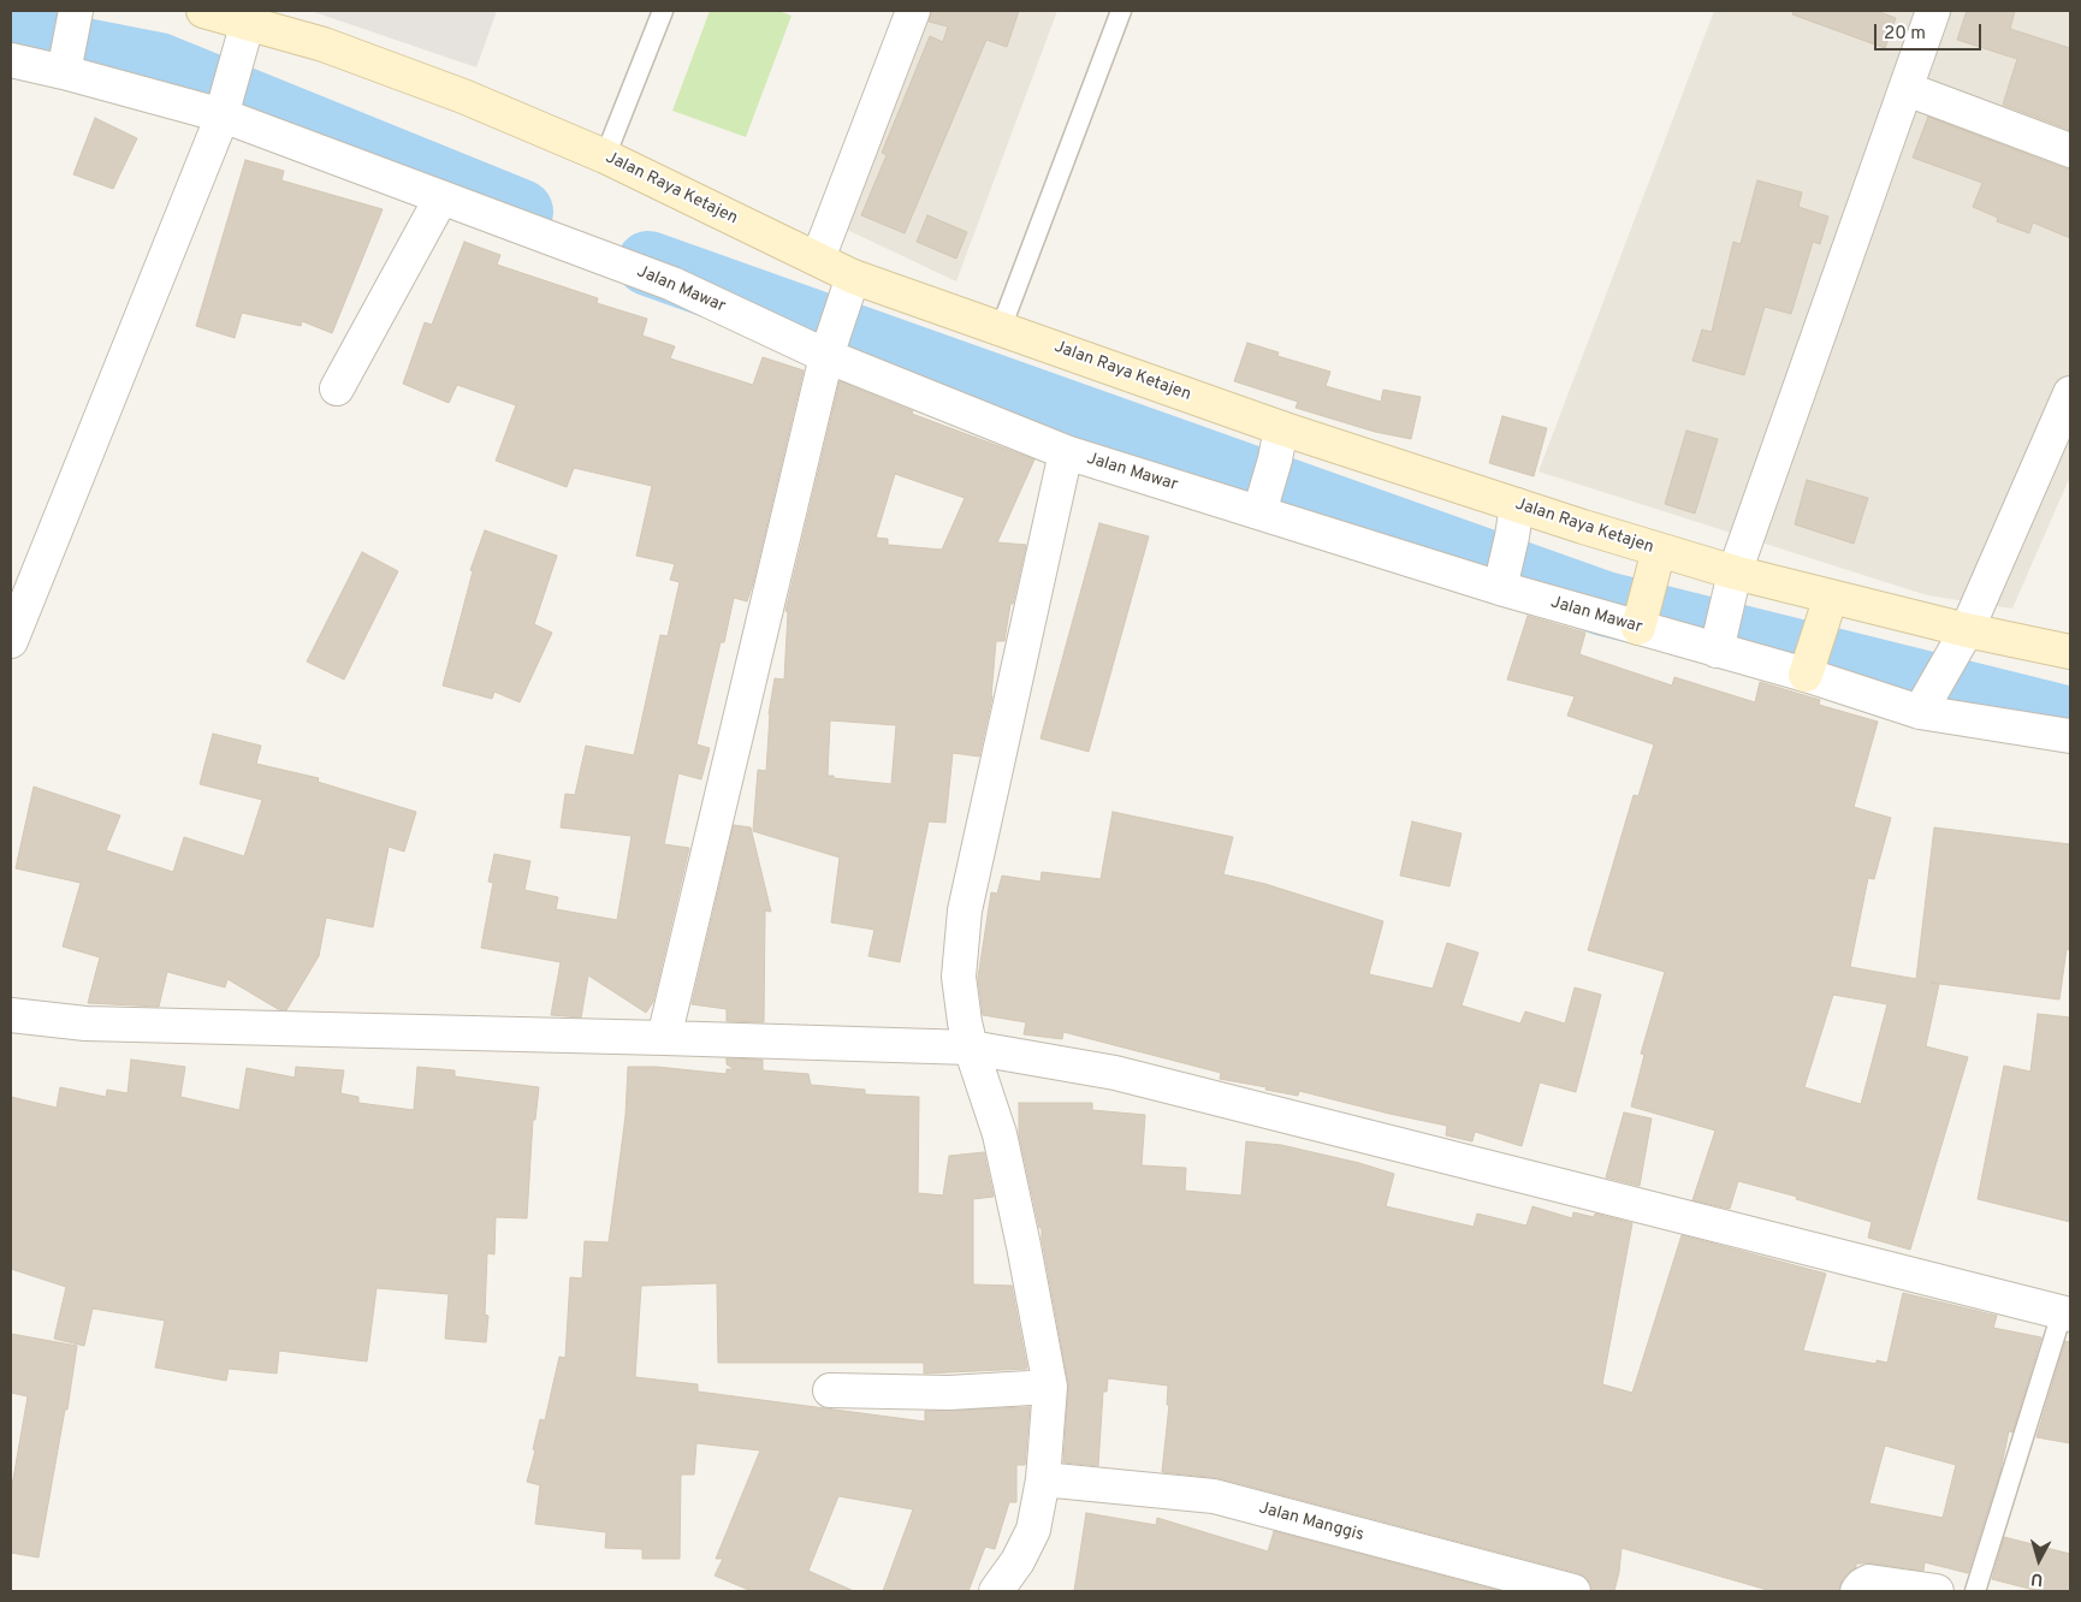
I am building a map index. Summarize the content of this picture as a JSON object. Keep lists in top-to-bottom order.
{
  "streets": {
    "street": ["Jalan Raya Ketajen", "Jalan Mawar", "Jalan Manggis"]
  },
  "scale_bar": "20 m",
  "north": "bottom"
}
